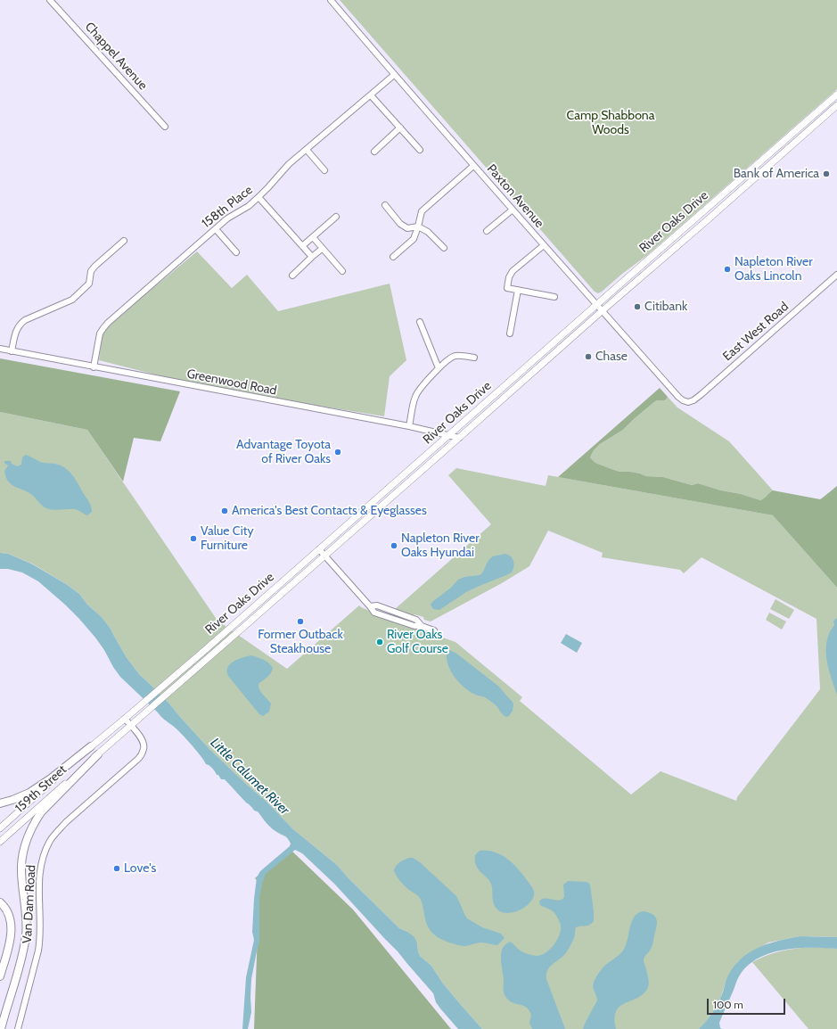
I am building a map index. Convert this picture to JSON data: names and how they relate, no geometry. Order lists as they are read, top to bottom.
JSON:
{
  "streets": {
    "main road": ["River Oaks Drive", "159th Street"],
    "street": [
      "Chappel Avenue",
      "Paxton Avenue",
      "158th Place",
      "East West Road",
      "Greenwood Road",
      "Van Dam Road"
    ]
  },
  "crossings": [
    ["Paxton Avenue", "158th Place"],
    ["Paxton Avenue", "River Oaks Drive"],
    ["Paxton Avenue", "East West Road"],
    ["158th Place", "Greenwood Road"],
    ["River Oaks Drive", "Greenwood Road"],
    ["River Oaks Drive", "159th Street"],
    ["River Oaks Drive", "Van Dam Road"]
  ],
  "water": ["Little Calumet River"],
  "parks": ["Camp Shabbona Woods"],
  "places": [
    "Bank of America",
    "Napleton River Oaks Lincoln",
    "Citibank",
    "Chase",
    "Advantage Toyota of River Oaks",
    "America's Best Contacts & Eyeglasses",
    "Value City Furniture",
    "Napleton River Oaks Hyundai",
    "Former Outback Steakhouse",
    "River Oaks Golf Course",
    "Love's"
  ],
  "scale_bar": "100 m"
}
